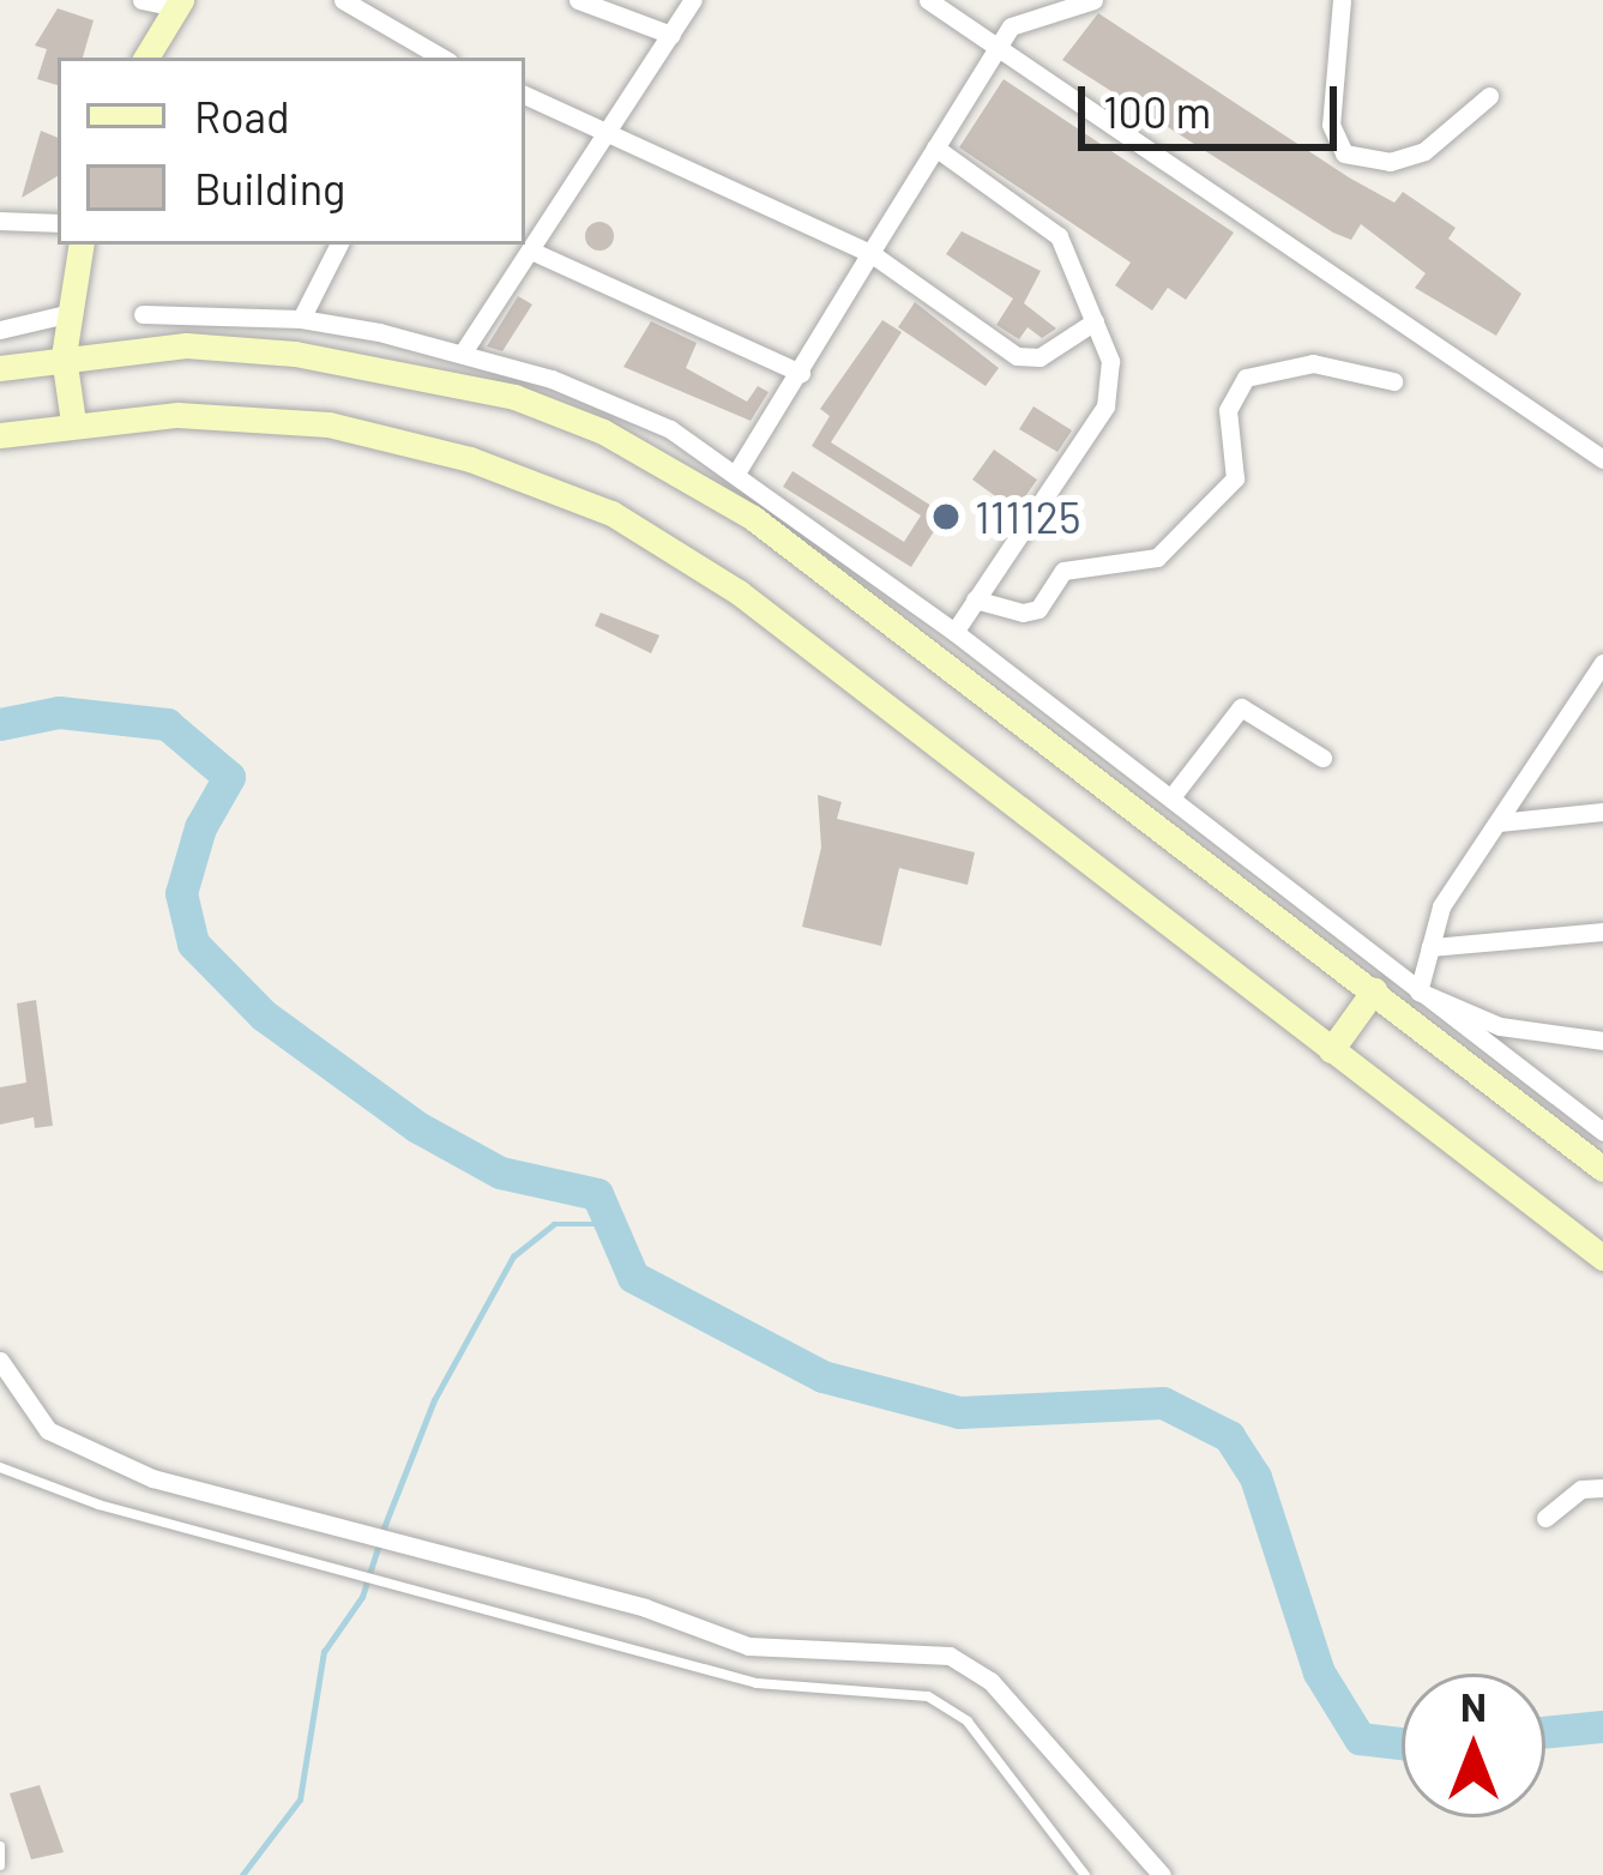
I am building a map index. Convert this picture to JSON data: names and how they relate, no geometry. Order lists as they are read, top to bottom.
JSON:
{
  "places": ["111125"],
  "legend": ["Road", "Building"],
  "scale_bar": "100 m",
  "north": "top"
}
